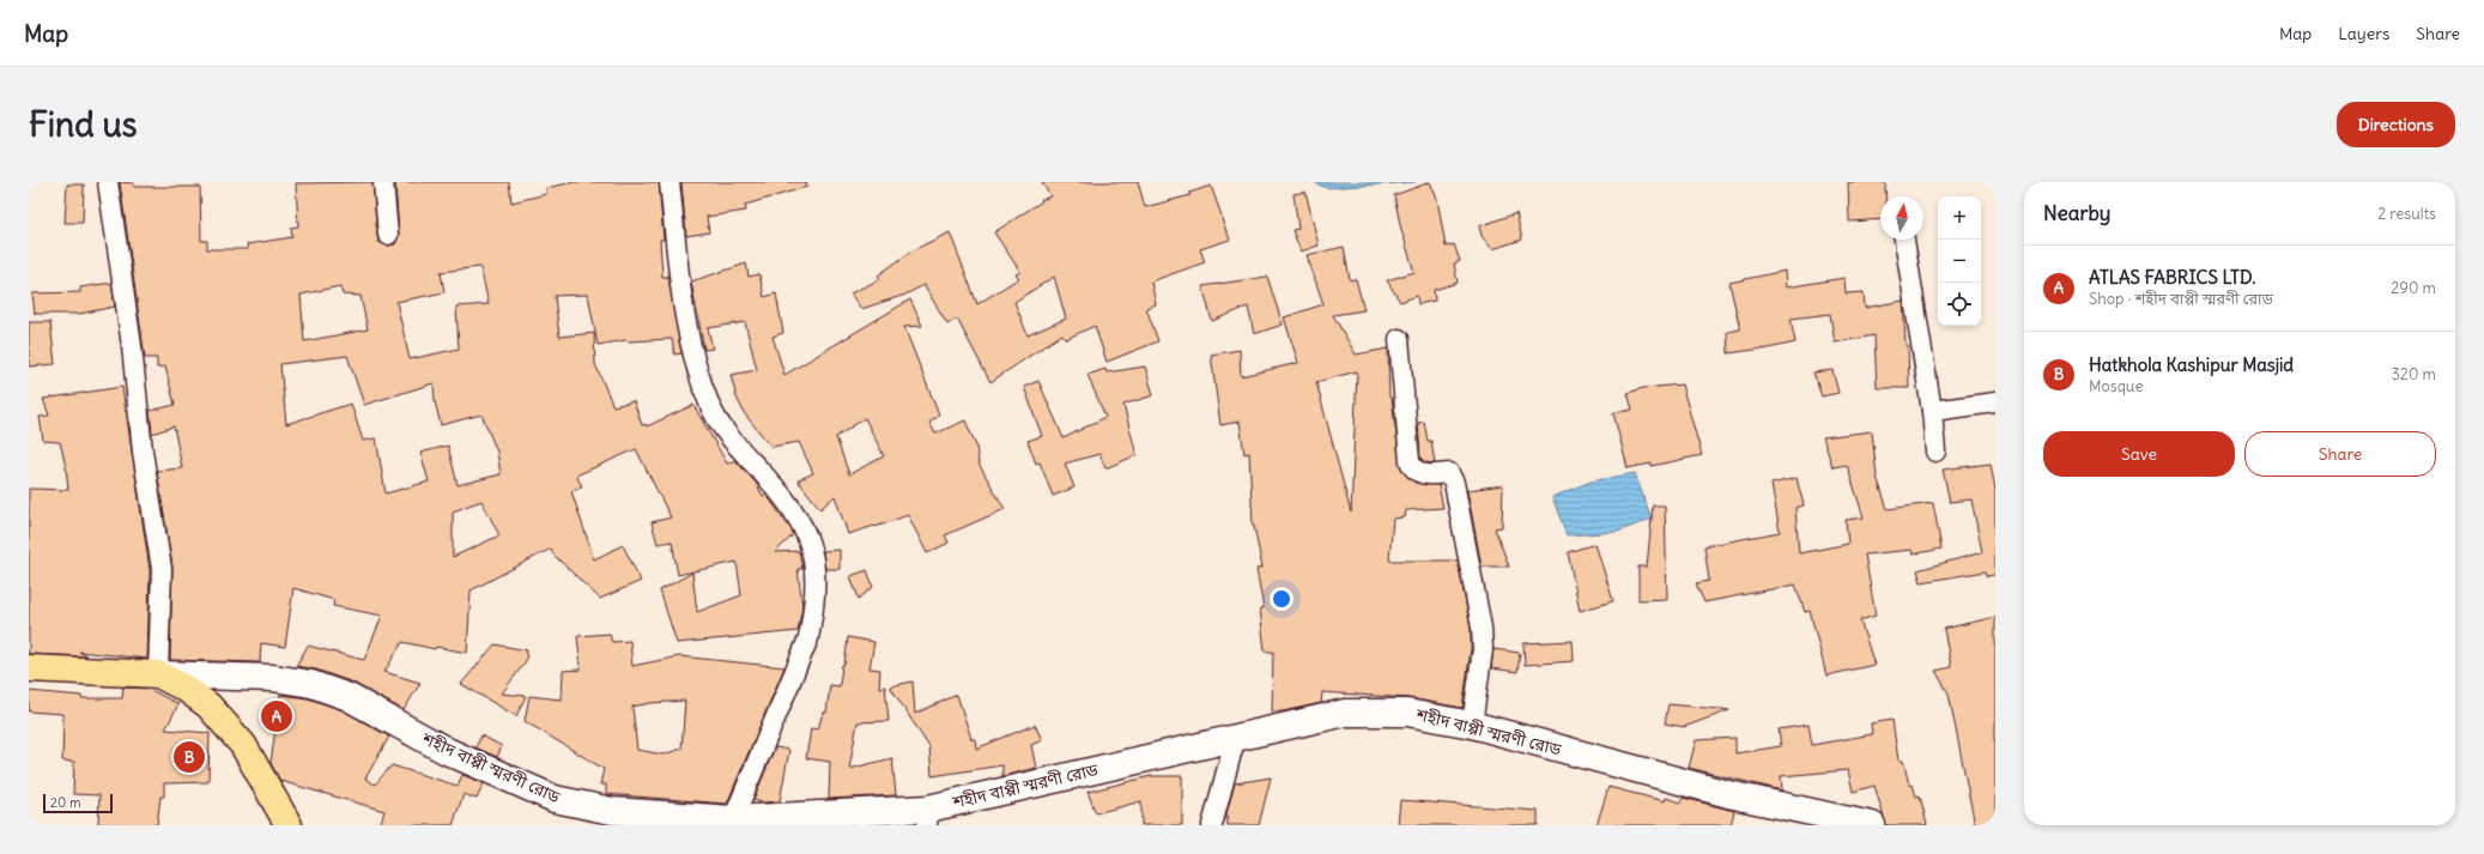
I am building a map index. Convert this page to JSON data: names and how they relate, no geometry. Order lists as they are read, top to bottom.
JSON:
{
  "streets": {
    "street": ["শহীদ বাপ্পী স্মরণী রোড"]
  },
  "scale_bar": "20 m",
  "north": "top",
  "page": {
    "header": "Map",
    "nav": ["Map", "Layers", "Share"],
    "buttons": [
      "Directions",
      ["Save", "Share"]
    ],
    "title": "Find us",
    "heading": ["Nearby", "2 results"],
    "map_buttons": ["+", "−"],
    "list": [
      {
        "mark": "A",
        "name": "ATLAS FABRICS LTD.",
        "note": "Shop · শহীদ বাপ্পী স্মরণী রোড",
        "value": "290 m"
      },
      {
        "mark": "B",
        "name": "Hatkhola Kashipur Masjid",
        "note": "Mosque",
        "value": "320 m"
      }
    ],
    "pins": ["A", "B"],
    "scale": "20 m"
  }
}
